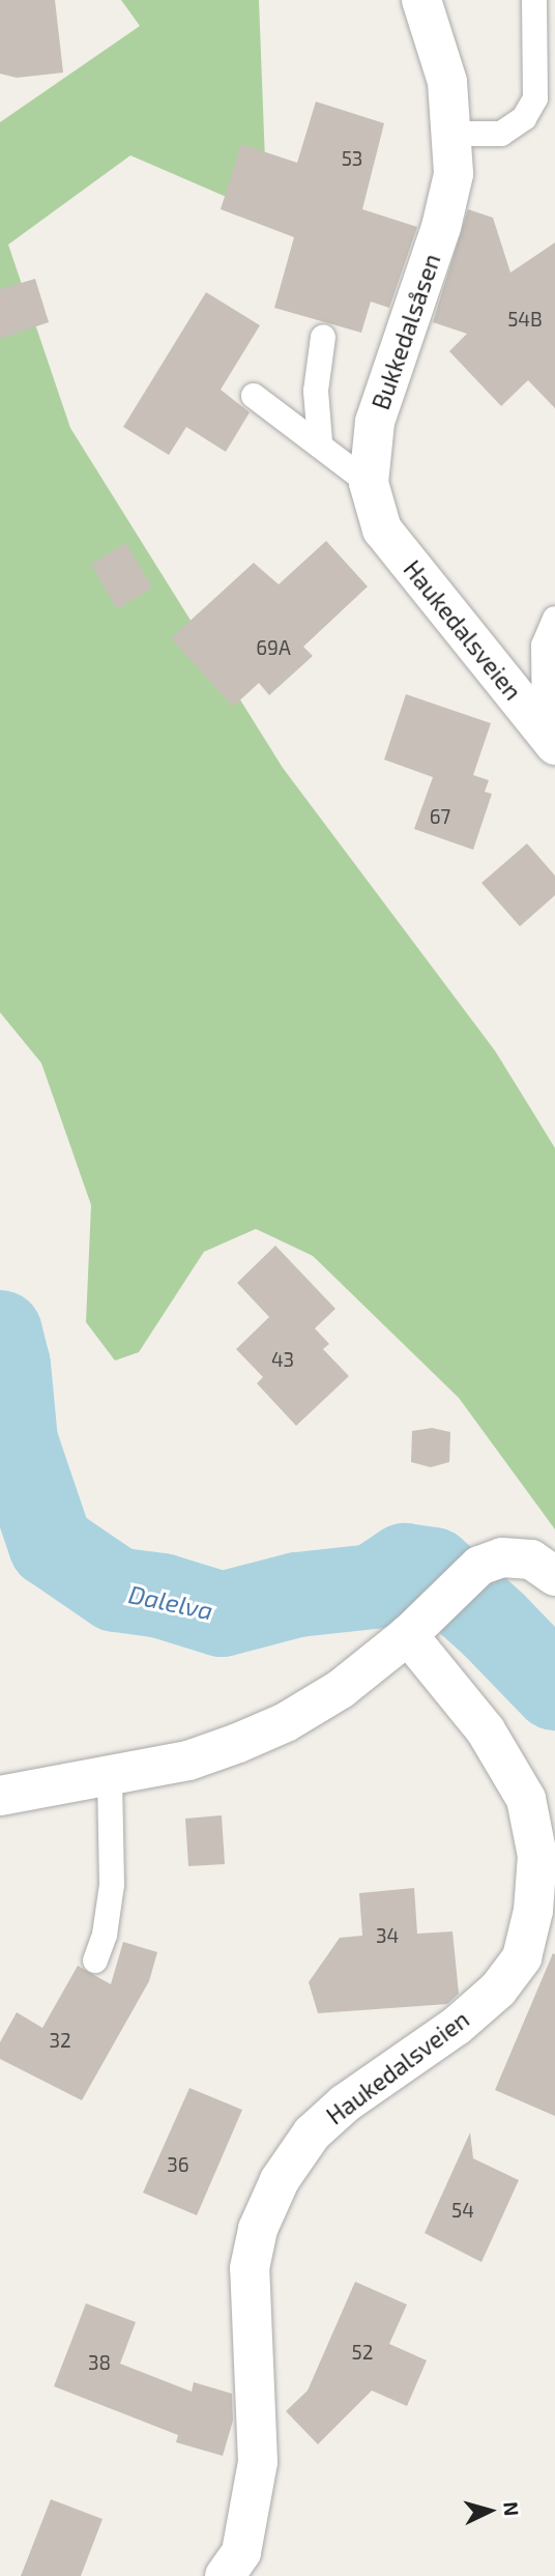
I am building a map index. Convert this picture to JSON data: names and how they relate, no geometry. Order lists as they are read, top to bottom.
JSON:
{
  "streets": {
    "street": ["Bukkedalsåsen", "Haukedalsveien"]
  },
  "crossings": [
    ["Bukkedalsåsen", "Haukedalsveien"]
  ],
  "water": ["Dalelva"],
  "house_numbers": [
    "53",
    "54B",
    "69A",
    "67",
    "43",
    "34",
    "32",
    "36",
    "54",
    "52",
    "38"
  ],
  "north": "right"
}
